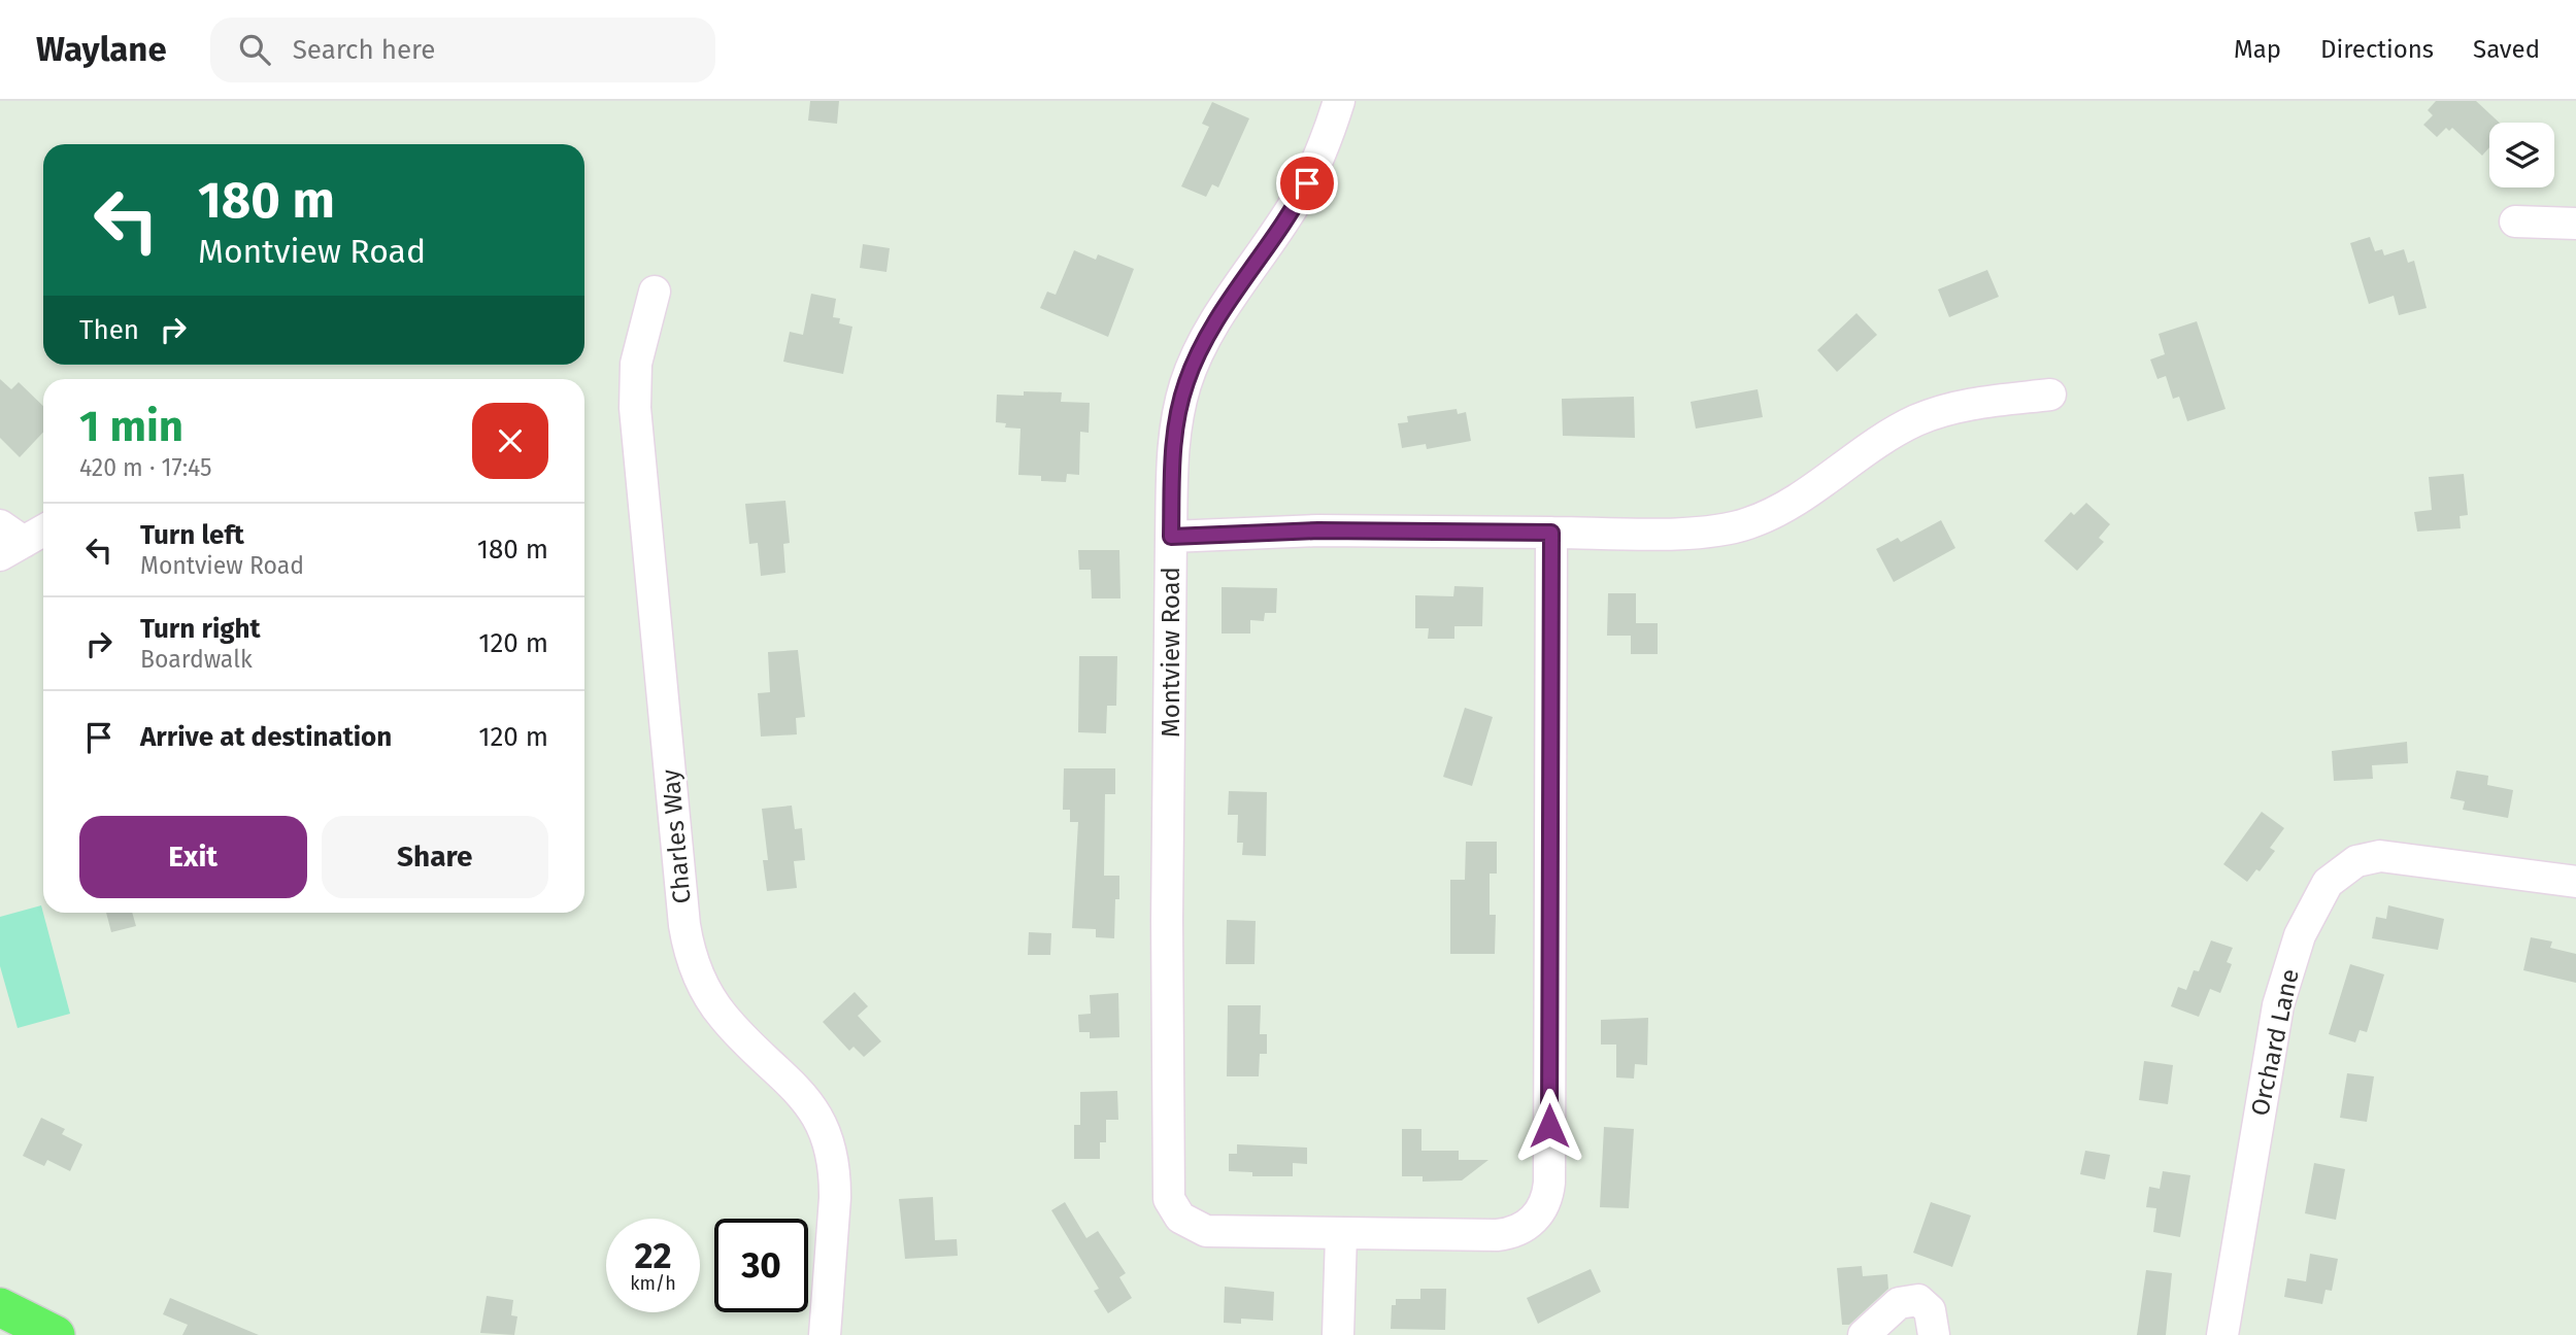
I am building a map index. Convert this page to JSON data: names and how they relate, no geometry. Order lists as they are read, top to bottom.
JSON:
{
  "streets": {
    "street": ["Montview Road", "Charles Way", "Orchard Lane"]
  },
  "page": {
    "header": "Waylane",
    "search": "Search here",
    "nav": ["Map", "Directions", "Saved"],
    "turn": ["180 m", "Montview Road"],
    "then": "Then",
    "heading": ["1 min", "420 m · 17:45"],
    "list": [
      {
        "name": "Turn left",
        "note": "Montview Road",
        "value": "180 m"
      },
      {
        "name": "Turn right",
        "note": "Boardwalk",
        "value": "120 m"
      },
      {
        "name": "Arrive at destination",
        "value": "120 m"
      }
    ],
    "buttons": ["Exit", "Share"],
    "speed": "22 km/h",
    "limit": "30"
  }
}
